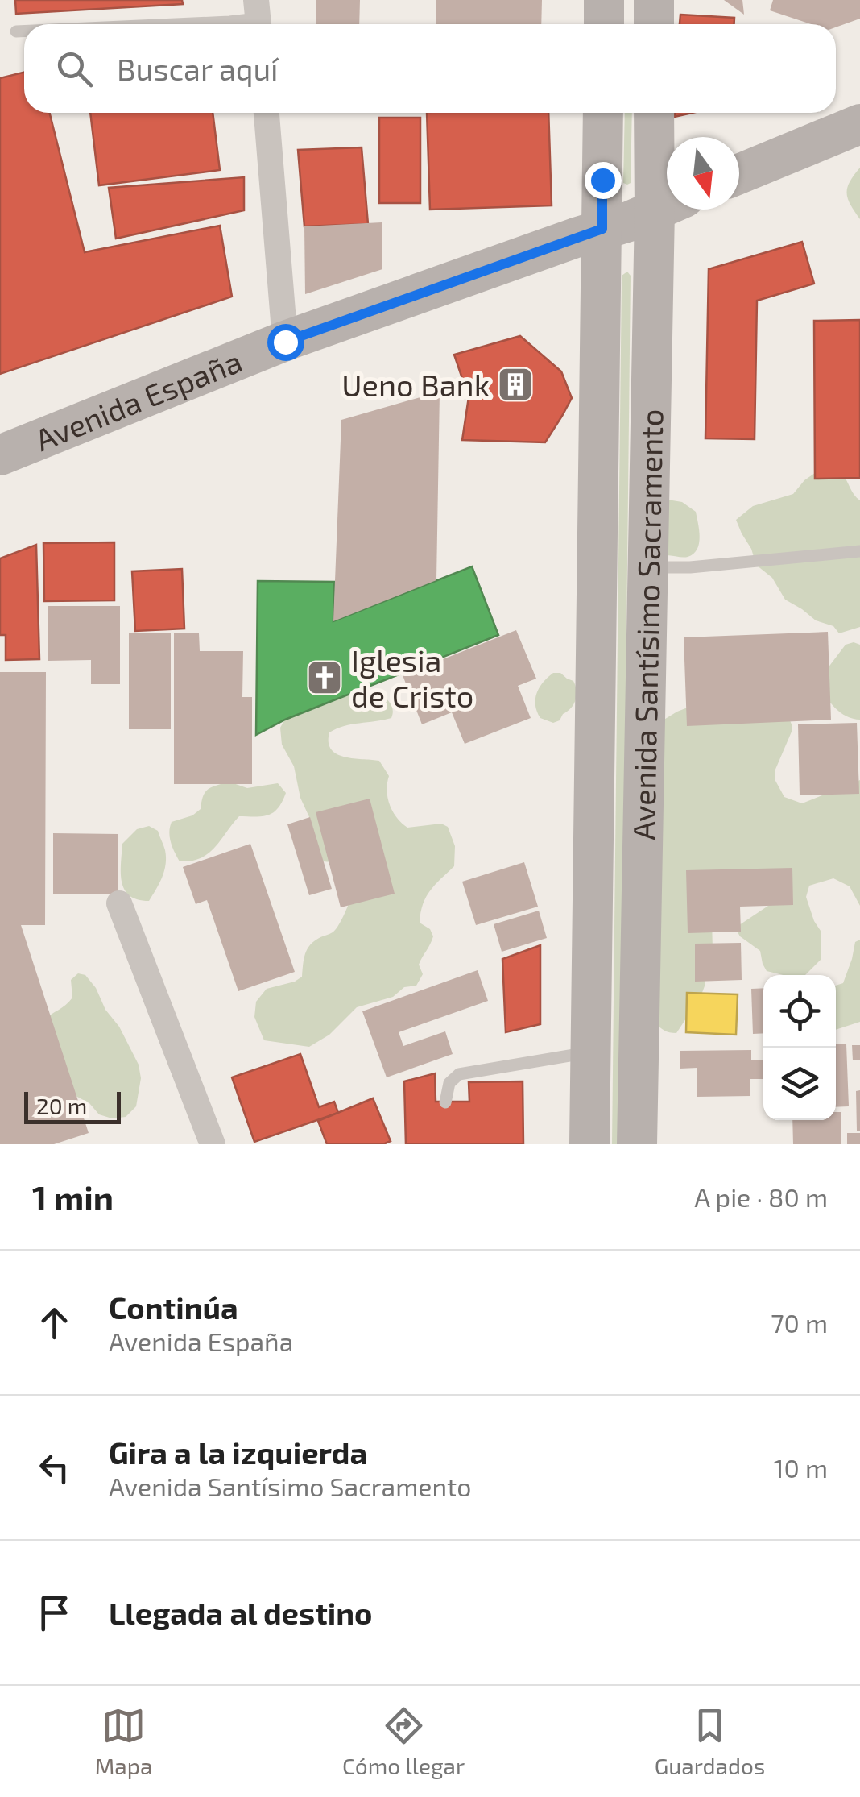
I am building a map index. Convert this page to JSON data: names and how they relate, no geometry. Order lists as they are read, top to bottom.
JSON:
{
  "streets": {
    "main road": ["Avenida España", "Avenida Santísimo Sacramento"]
  },
  "crossings": [
    ["Avenida España", "Avenida Santísimo Sacramento"]
  ],
  "places": {
    "building": ["Ueno Bank"],
    "church": ["Iglesia de Cristo"]
  },
  "scale_bar": "20 m",
  "north": "bottom",
  "page": {
    "search": "Buscar aquí",
    "scale": "20 m",
    "heading": ["1 min", "A pie · 80 m"],
    "list": [
      ["Continúa", "Avenida España", "70 m"],
      ["Gira a la izquierda", "Avenida Santísimo Sacramento", "10 m"],
      "Llegada al destino"
    ],
    "nav": ["Mapa", "Cómo llegar", "Guardados"]
  }
}
